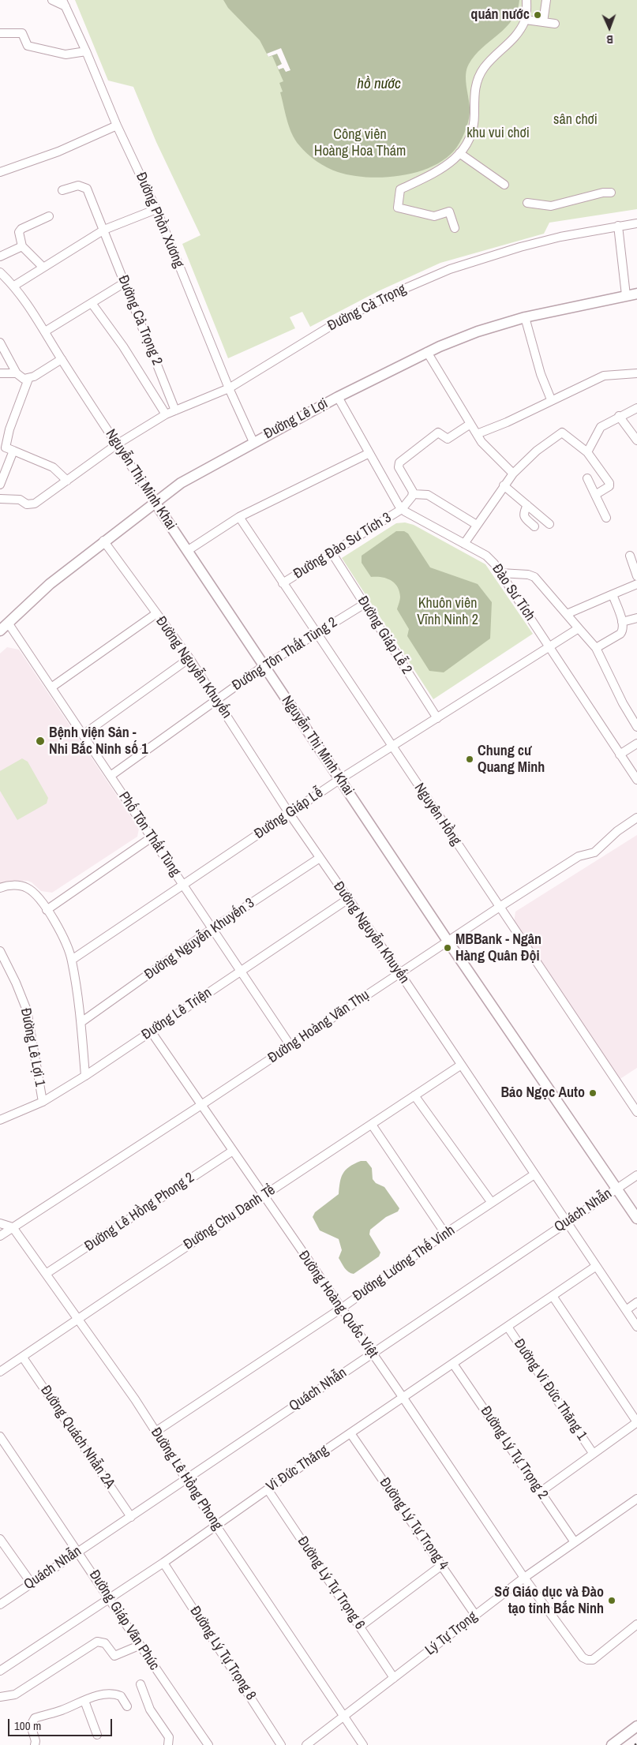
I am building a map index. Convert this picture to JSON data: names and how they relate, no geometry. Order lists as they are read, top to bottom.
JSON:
{
  "streets": {
    "main road": ["Đường Lê Lợi", "Nguyễn Thị Minh Khai"],
    "street": [
      "Đường Phồn Xương",
      "Đường Cả Trọng",
      "Đường Cả Trọng 2",
      "Đường Đào Sư Tích 3",
      "Đào Sư Tích",
      "Đường Giáp Lễ 2",
      "Đường Tôn Thất Tùng 2",
      "Đường Nguyễn Khuyến",
      "Đường Giáp Lễ",
      "Nguyên Hồng",
      "Phố Tôn Thất Tùng",
      "Đường Nguyễn Khuyến 3",
      "Đường Lê Triện",
      "Đường Hoàng Văn Thụ",
      "Đường Lê Lợi 1",
      "Quách Nhẫn",
      "Đường Lê Hồng Phong 2",
      "Đường Chu Danh Tể",
      "Đường Lương Thế Vinh",
      "Đường Hoàng Quốc Việt",
      "Đường Vi Đức Thăng 1",
      "Đường Quách Nhẫn 2A",
      "Đường Lý Tự Trọng 2",
      "Vi Đức Thăng",
      "Đường Lê Hồng Phong",
      "Đường Lý Tự Trọng 4",
      "Đường Lý Tự Trọng 6",
      "Đường Giáp Văn Phúc",
      "Lý Tự Trọng",
      "Đường Lý Tự Trọng 8"
    ]
  },
  "crossings": [
    ["Đường Phồn Xương", "Đường Cả Trọng"],
    ["Đường Phồn Xương", "Đường Lê Lợi"],
    ["Đường Cả Trọng", "Đường Cả Trọng 2"],
    ["Đường Cả Trọng", "Nguyễn Thị Minh Khai"],
    ["Đường Lê Lợi", "Nguyễn Thị Minh Khai"],
    ["Đường Lê Lợi", "Đào Sư Tích"],
    ["Đường Lê Lợi", "Đường Nguyễn Khuyến"],
    ["Đường Lê Lợi", "Phố Tôn Thất Tùng"],
    ["Nguyễn Thị Minh Khai", "Đường Tôn Thất Tùng 2"],
    ["Nguyễn Thị Minh Khai", "Đường Giáp Lễ"],
    ["Nguyễn Thị Minh Khai", "Đường Hoàng Văn Thụ"],
    ["Nguyễn Thị Minh Khai", "Quách Nhẫn"],
    ["Đường Đào Sư Tích 3", "Đào Sư Tích"],
    ["Đường Đào Sư Tích 3", "Đường Giáp Lễ 2"],
    ["Đường Đào Sư Tích 3", "Nguyên Hồng"],
    ["Đào Sư Tích", "Đường Giáp Lễ"],
    ["Đường Giáp Lễ 2", "Đường Tôn Thất Tùng 2"],
    ["Đường Giáp Lễ 2", "Đường Giáp Lễ"],
    ["Đường Tôn Thất Tùng 2", "Đường Nguyễn Khuyến"],
    ["Đường Tôn Thất Tùng 2", "Nguyên Hồng"],
    ["Đường Tôn Thất Tùng 2", "Phố Tôn Thất Tùng"],
    ["Đường Nguyễn Khuyến", "Đường Giáp Lễ"],
    ["Đường Nguyễn Khuyến", "Đường Nguyễn Khuyến 3"],
    ["Đường Nguyễn Khuyến", "Đường Lê Triện"],
    ["Đường Nguyễn Khuyến", "Đường Hoàng Văn Thụ"],
    ["Đường Nguyễn Khuyến", "Quách Nhẫn"],
    ["Đường Nguyễn Khuyến", "Đường Chu Danh Tể"],
    ["Đường Nguyễn Khuyến", "Đường Lương Thế Vinh"],
    ["Đường Nguyễn Khuyến", "Vi Đức Thăng"],
    ["Đường Giáp Lễ", "Nguyên Hồng"],
    ["Đường Giáp Lễ", "Phố Tôn Thất Tùng"],
    ["Nguyên Hồng", "Đường Hoàng Văn Thụ"],
    ["Phố Tôn Thất Tùng", "Đường Nguyễn Khuyến 3"],
    ["Phố Tôn Thất Tùng", "Đường Lê Triện"],
    ["Phố Tôn Thất Tùng", "Đường Hoàng Văn Thụ"],
    ["Đường Lê Triện", "Đường Lê Lợi 1"],
    ["Đường Lê Triện", "Đường Hoàng Quốc Việt"],
    ["Đường Hoàng Văn Thụ", "Đường Hoàng Quốc Việt"],
    ["Đường Hoàng Văn Thụ", "Đường Lê Hồng Phong"],
    ["Quách Nhẫn", "Đường Hoàng Quốc Việt"],
    ["Quách Nhẫn", "Đường Quách Nhẫn 2A"],
    ["Quách Nhẫn", "Đường Lê Hồng Phong"],
    ["Quách Nhẫn", "Đường Giáp Văn Phúc"],
    ["Đường Lê Hồng Phong 2", "Đường Hoàng Quốc Việt"],
    ["Đường Lê Hồng Phong 2", "Đường Lê Hồng Phong"],
    ["Đường Chu Danh Tể", "Đường Hoàng Quốc Việt"],
    ["Đường Chu Danh Tể", "Đường Quách Nhẫn 2A"],
    ["Đường Chu Danh Tể", "Đường Lê Hồng Phong"],
    ["Đường Lương Thế Vinh", "Đường Hoàng Quốc Việt"],
    ["Đường Lương Thế Vinh", "Đường Lê Hồng Phong"],
    ["Đường Hoàng Quốc Việt", "Vi Đức Thăng"],
    ["Đường Hoàng Quốc Việt", "Lý Tự Trọng"],
    ["Đường Vi Đức Thăng 1", "Vi Đức Thăng"],
    ["Đường Lý Tự Trọng 2", "Vi Đức Thăng"],
    ["Đường Lý Tự Trọng 2", "Lý Tự Trọng"],
    ["Vi Đức Thăng", "Đường Lê Hồng Phong"],
    ["Vi Đức Thăng", "Đường Lý Tự Trọng 4"],
    ["Vi Đức Thăng", "Đường Lý Tự Trọng 6"],
    ["Vi Đức Thăng", "Đường Giáp Văn Phúc"],
    ["Vi Đức Thăng", "Đường Lý Tự Trọng 8"],
    ["Đường Lê Hồng Phong", "Lý Tự Trọng"],
    ["Đường Lý Tự Trọng 4", "Lý Tự Trọng"],
    ["Đường Lý Tự Trọng 6", "Lý Tự Trọng"]
  ],
  "water": ["hồ nước"],
  "parks": [
    "sân chơi",
    "khu vui chơi",
    "Công viên Hoàng Hoa Thám",
    "Khuôn viên Vĩnh Ninh 2"
  ],
  "places": [
    "quán nước",
    "Bệnh viện Sản - Nhi Bắc Ninh số 1",
    "Chung cư Quang Minh",
    "MBBank - Ngân Hàng Quân Đội",
    "Bảo Ngọc Auto",
    "Sở Giáo dục và Đào tạo tỉnh Bắc Ninh"
  ],
  "scale_bar": "100 m",
  "north": "bottom"
}
